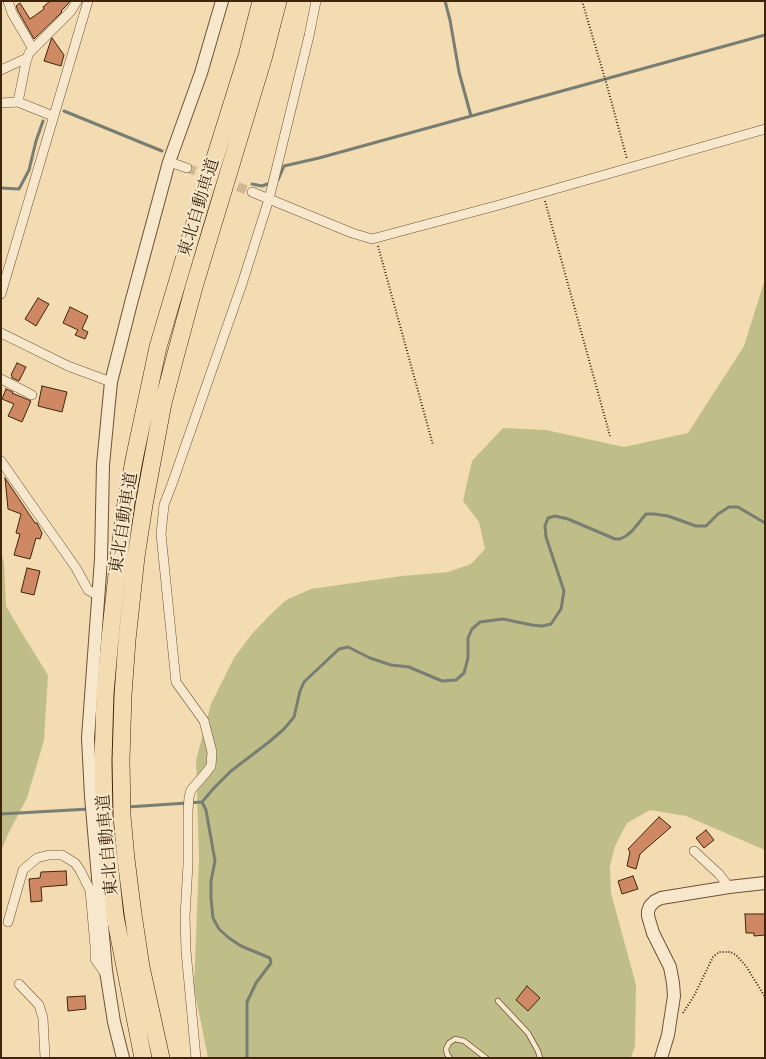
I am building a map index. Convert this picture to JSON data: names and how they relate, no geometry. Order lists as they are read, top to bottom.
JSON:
{
  "streets": {
    "highway": ["東北自動車道"]
  }
}
